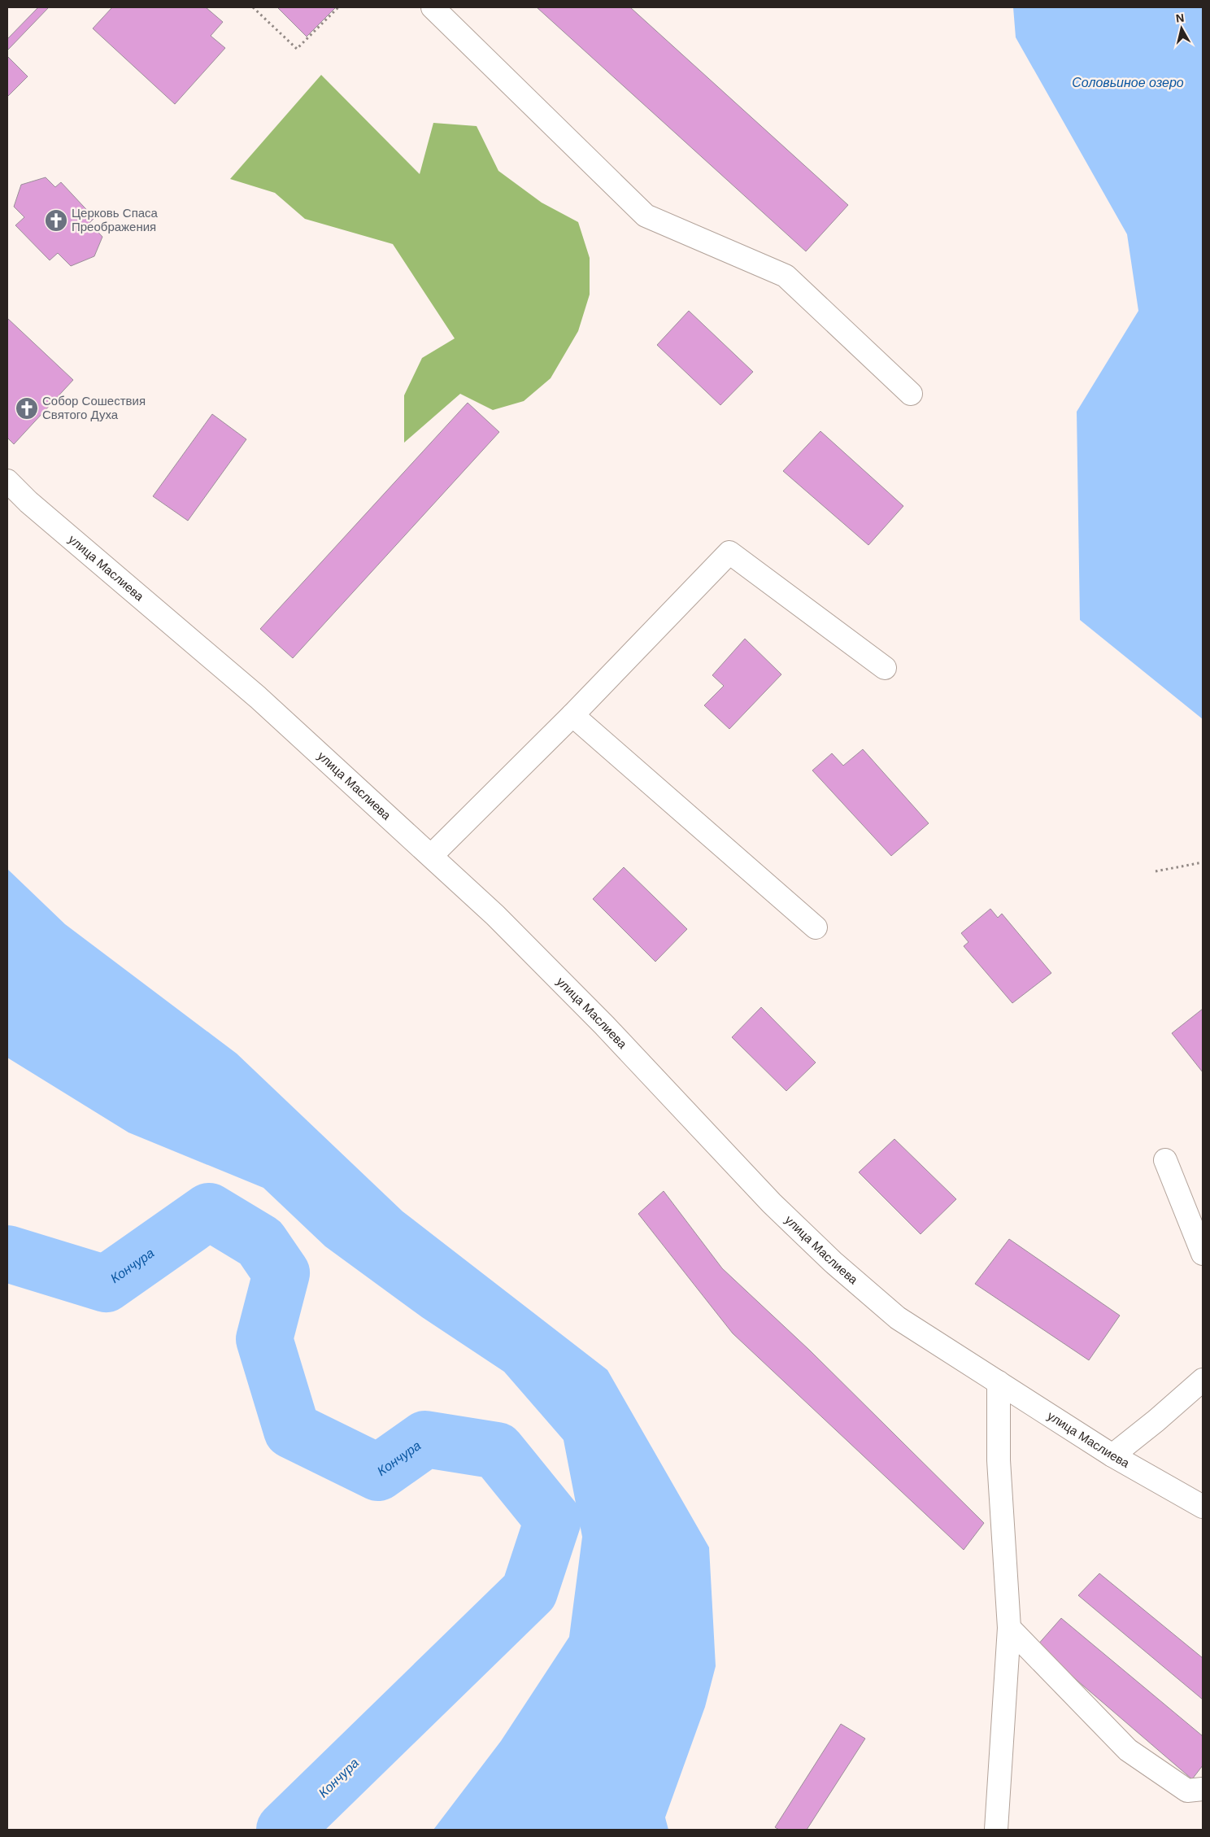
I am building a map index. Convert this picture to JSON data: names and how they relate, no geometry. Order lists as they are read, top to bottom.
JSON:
{
  "streets": {
    "street": ["улица Маслиева"]
  },
  "water": ["Соловьиное озеро", "Кончура"],
  "places": {
    "church": ["Церковь Спаса Преображения", "Собор Сошествия Святого Духа"]
  },
  "north": "top"
}
